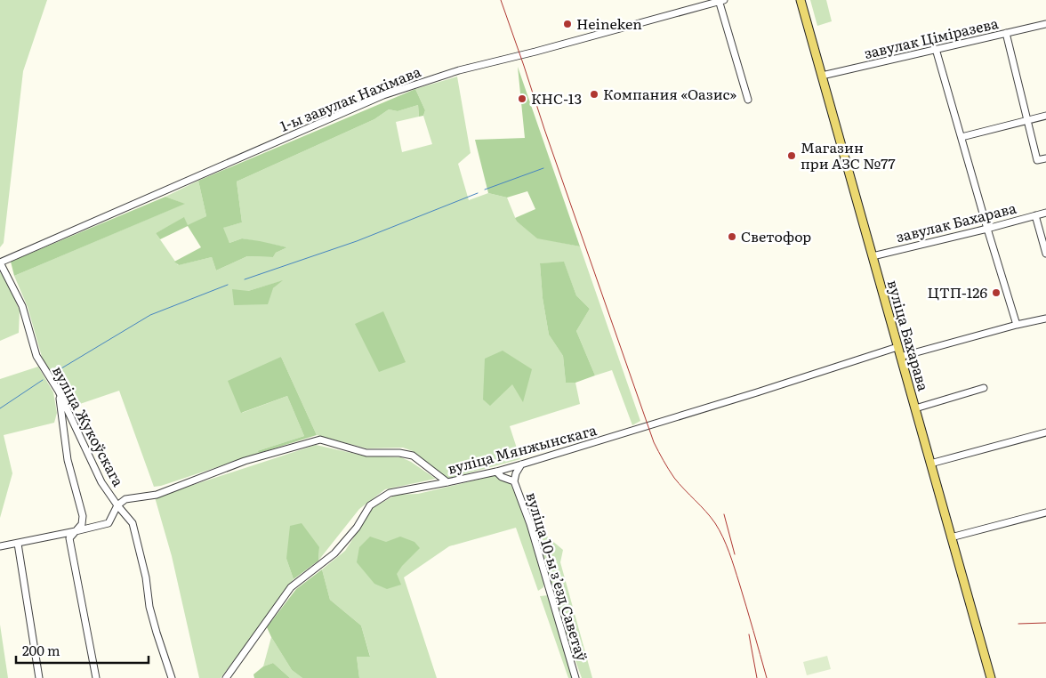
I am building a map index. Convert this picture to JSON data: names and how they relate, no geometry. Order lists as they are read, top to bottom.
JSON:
{
  "streets": {
    "main road": ["вуліца Бахарава"],
    "street": [
      "завулак Ціміразева",
      "1-ы завулак Нахімава",
      "завулак Бахарава",
      "вуліца Жукоўскага",
      "вуліца Мянжынскага",
      "вуліца 10-ы зʼезд Саветаў"
    ]
  },
  "crossings": [
    ["завулак Ціміразева", "вуліца Бахарава"],
    ["1-ы завулак Нахімава", "вуліца Жукоўскага"],
    ["завулак Бахарава", "вуліца Бахарава"],
    ["вуліца Бахарава", "вуліца Мянжынскага"],
    ["вуліца Мянжынскага", "вуліца 10-ы зʼезд Саветаў"]
  ],
  "places": [
    "Heineken",
    "Компания «Оазис»",
    "КНС-13",
    "Магазин при АЗС №77",
    "Светофор",
    "ЦТП-126"
  ],
  "scale_bar": "200 m"
}
